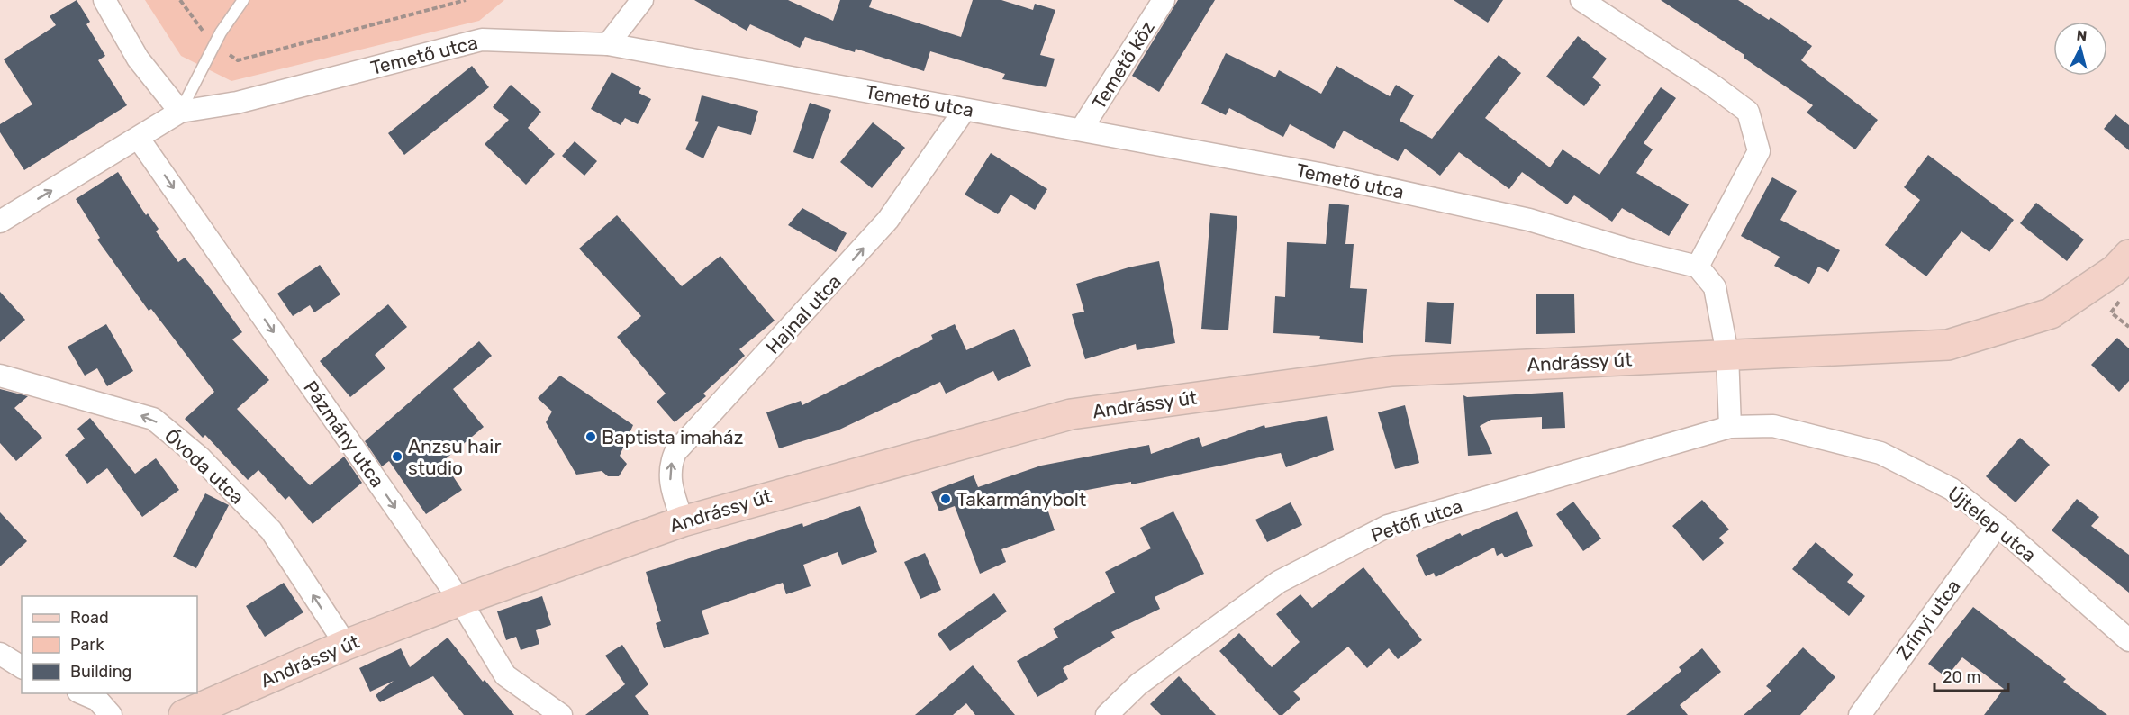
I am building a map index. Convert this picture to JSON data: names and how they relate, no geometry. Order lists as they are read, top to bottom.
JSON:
{
  "streets": {
    "main road": ["Andrássy út"],
    "street": [
      "Temető utca",
      "Temető köz",
      "Hajnal utca",
      "Pázmány utca",
      "Óvoda utca",
      "Petőfi utca",
      "Újtelep utca",
      "Zrínyi utca"
    ]
  },
  "crossings": [
    ["Temető utca", "Temető köz"],
    ["Temető utca", "Hajnal utca"],
    ["Temető utca", "Pázmány utca"],
    ["Hajnal utca", "Andrássy út"],
    ["Andrássy út", "Pázmány utca"],
    ["Andrássy út", "Óvoda utca"],
    ["Petőfi utca", "Újtelep utca"],
    ["Újtelep utca", "Zrínyi utca"]
  ],
  "one_way": ["Hajnal utca", "Pázmány utca", "Óvoda utca"],
  "places": ["Baptista imaház", "Anzsu hair studio", "Takarmánybolt"],
  "legend": ["Road", "Park", "Building"],
  "scale_bar": "20 m",
  "north": "top"
}
